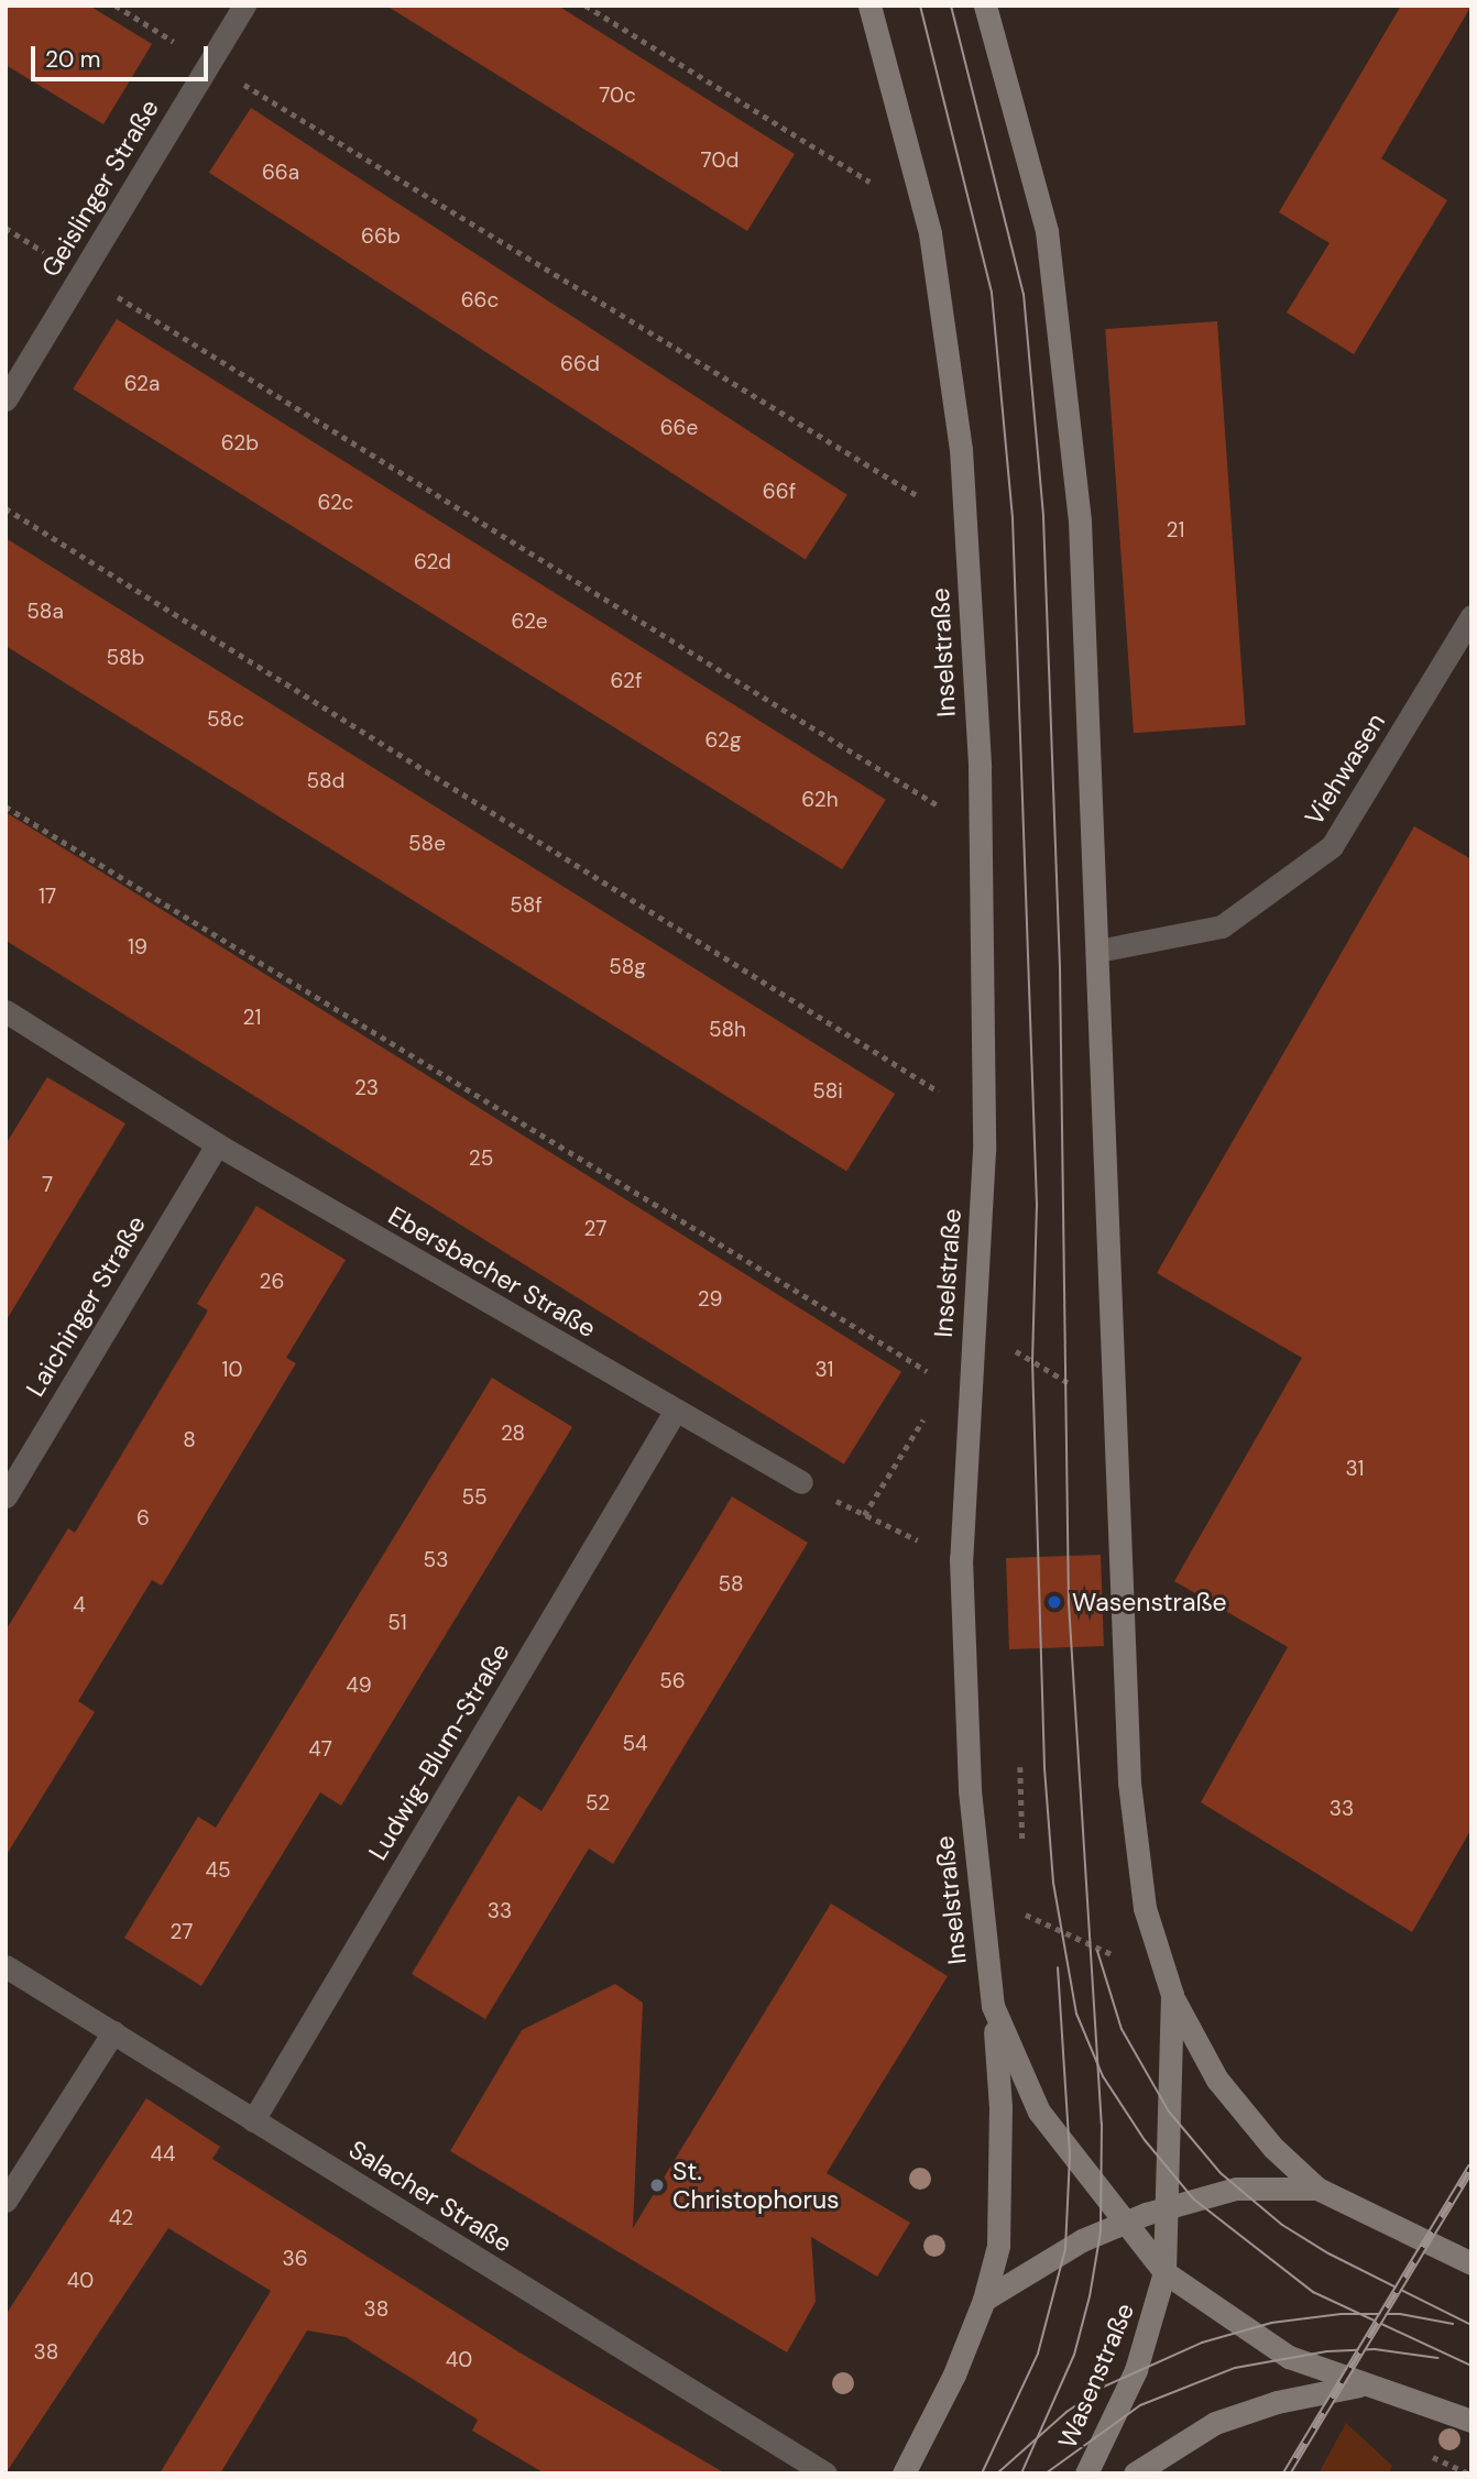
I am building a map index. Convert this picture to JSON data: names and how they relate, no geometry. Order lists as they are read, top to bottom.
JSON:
{
  "streets": {
    "street": [
      "Geislinger Straße",
      "Inselstraße",
      "Viehwasen",
      "Ebersbacher Straße",
      "Laichinger Straße",
      "Ludwig-Blum-Straße",
      "Salacher Straße",
      "Wasenstraße"
    ]
  },
  "crossings": [
    ["Inselstraße", "Wasenstraße"],
    ["Viehwasen", "Wasenstraße"],
    ["Ebersbacher Straße", "Laichinger Straße"],
    ["Ebersbacher Straße", "Ludwig-Blum-Straße"],
    ["Ludwig-Blum-Straße", "Salacher Straße"]
  ],
  "places": ["Wasenstraße", "St. Christophorus"],
  "house_numbers": [
    "70c",
    "70d",
    "66a",
    "66b",
    "66c",
    "66d",
    "62a",
    "66e",
    "62b",
    "66f",
    "62c",
    "21",
    "62d",
    "58a",
    "62e",
    "58b",
    "62f",
    "58c",
    "62g",
    "58d",
    "62h",
    "58e",
    "17",
    "58f",
    "19",
    "58g",
    "21",
    "58h",
    "23",
    "58i",
    "25",
    "7",
    "27",
    "26",
    "29",
    "10",
    "31",
    "28",
    "8",
    "31",
    "55",
    "6",
    "53",
    "58",
    "4",
    "51",
    "56",
    "49",
    "54",
    "47",
    "52",
    "33",
    "45",
    "33",
    "27",
    "44",
    "42",
    "36",
    "40",
    "38",
    "38",
    "40"
  ],
  "scale_bar": "20 m"
}
